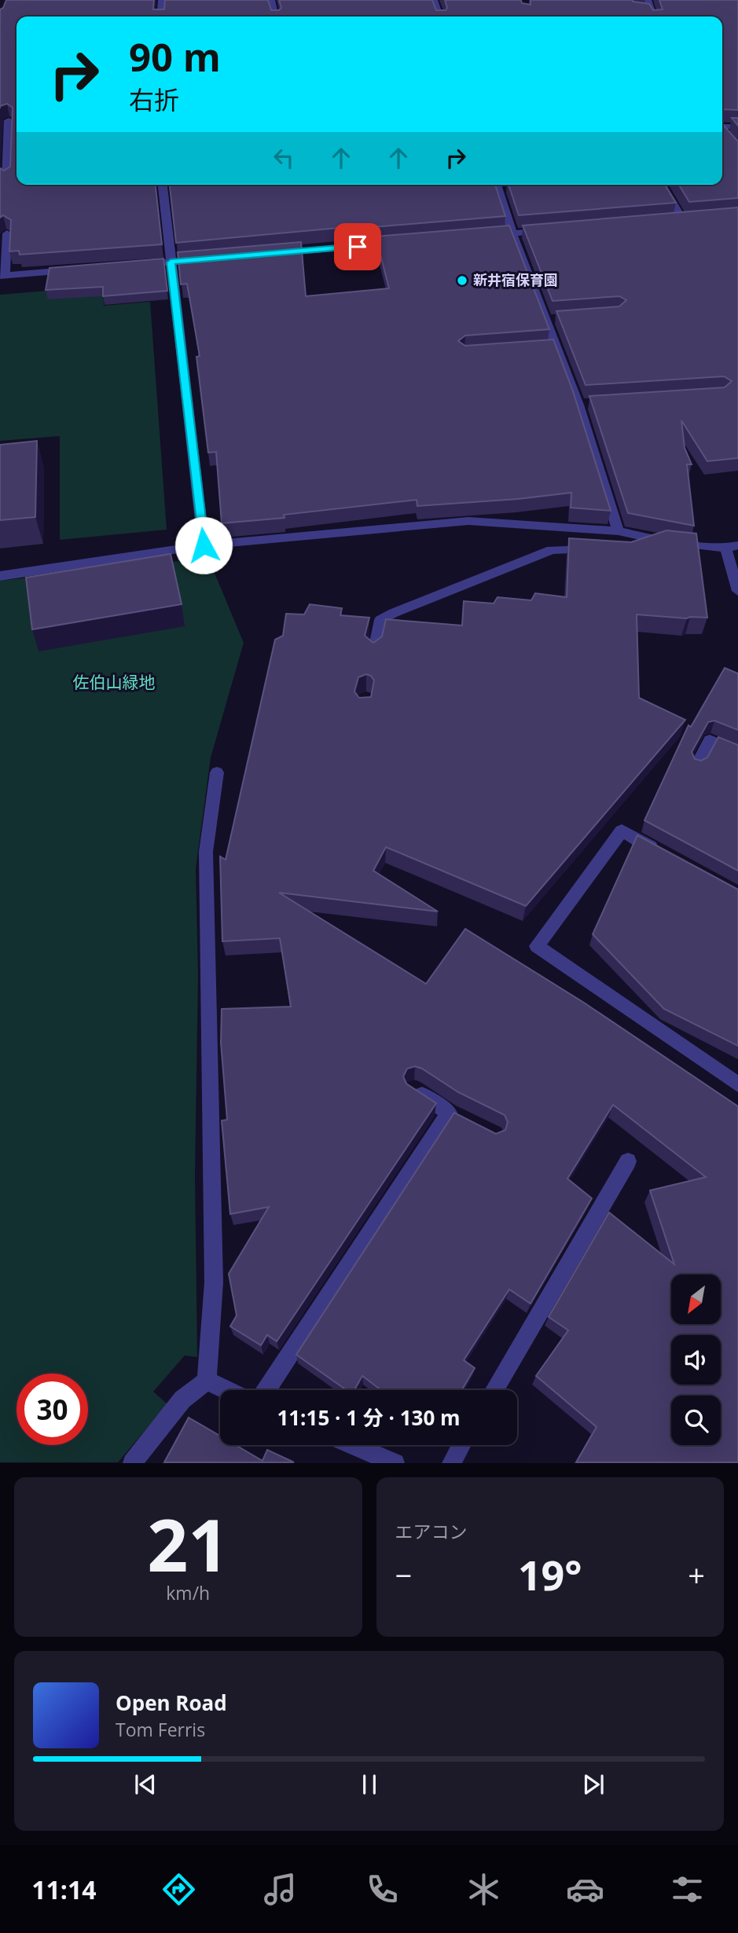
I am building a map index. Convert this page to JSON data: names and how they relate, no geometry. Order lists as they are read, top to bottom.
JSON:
{
  "parks": ["佐伯山緑地"],
  "places": ["新井宿保育園"],
  "north": "bottom left",
  "page": {
    "turn": ["90 m", "右折"],
    "limit": "30",
    "trip": "11:15 · 1 分 · 130 m",
    "tile": [
      ["21", "km/h"],
      "エアコン"
    ],
    "heat": ["−", "19°", "+"],
    "song": ["Open Road", "Tom Ferris"],
    "tabs": "11:14"
  }
}
